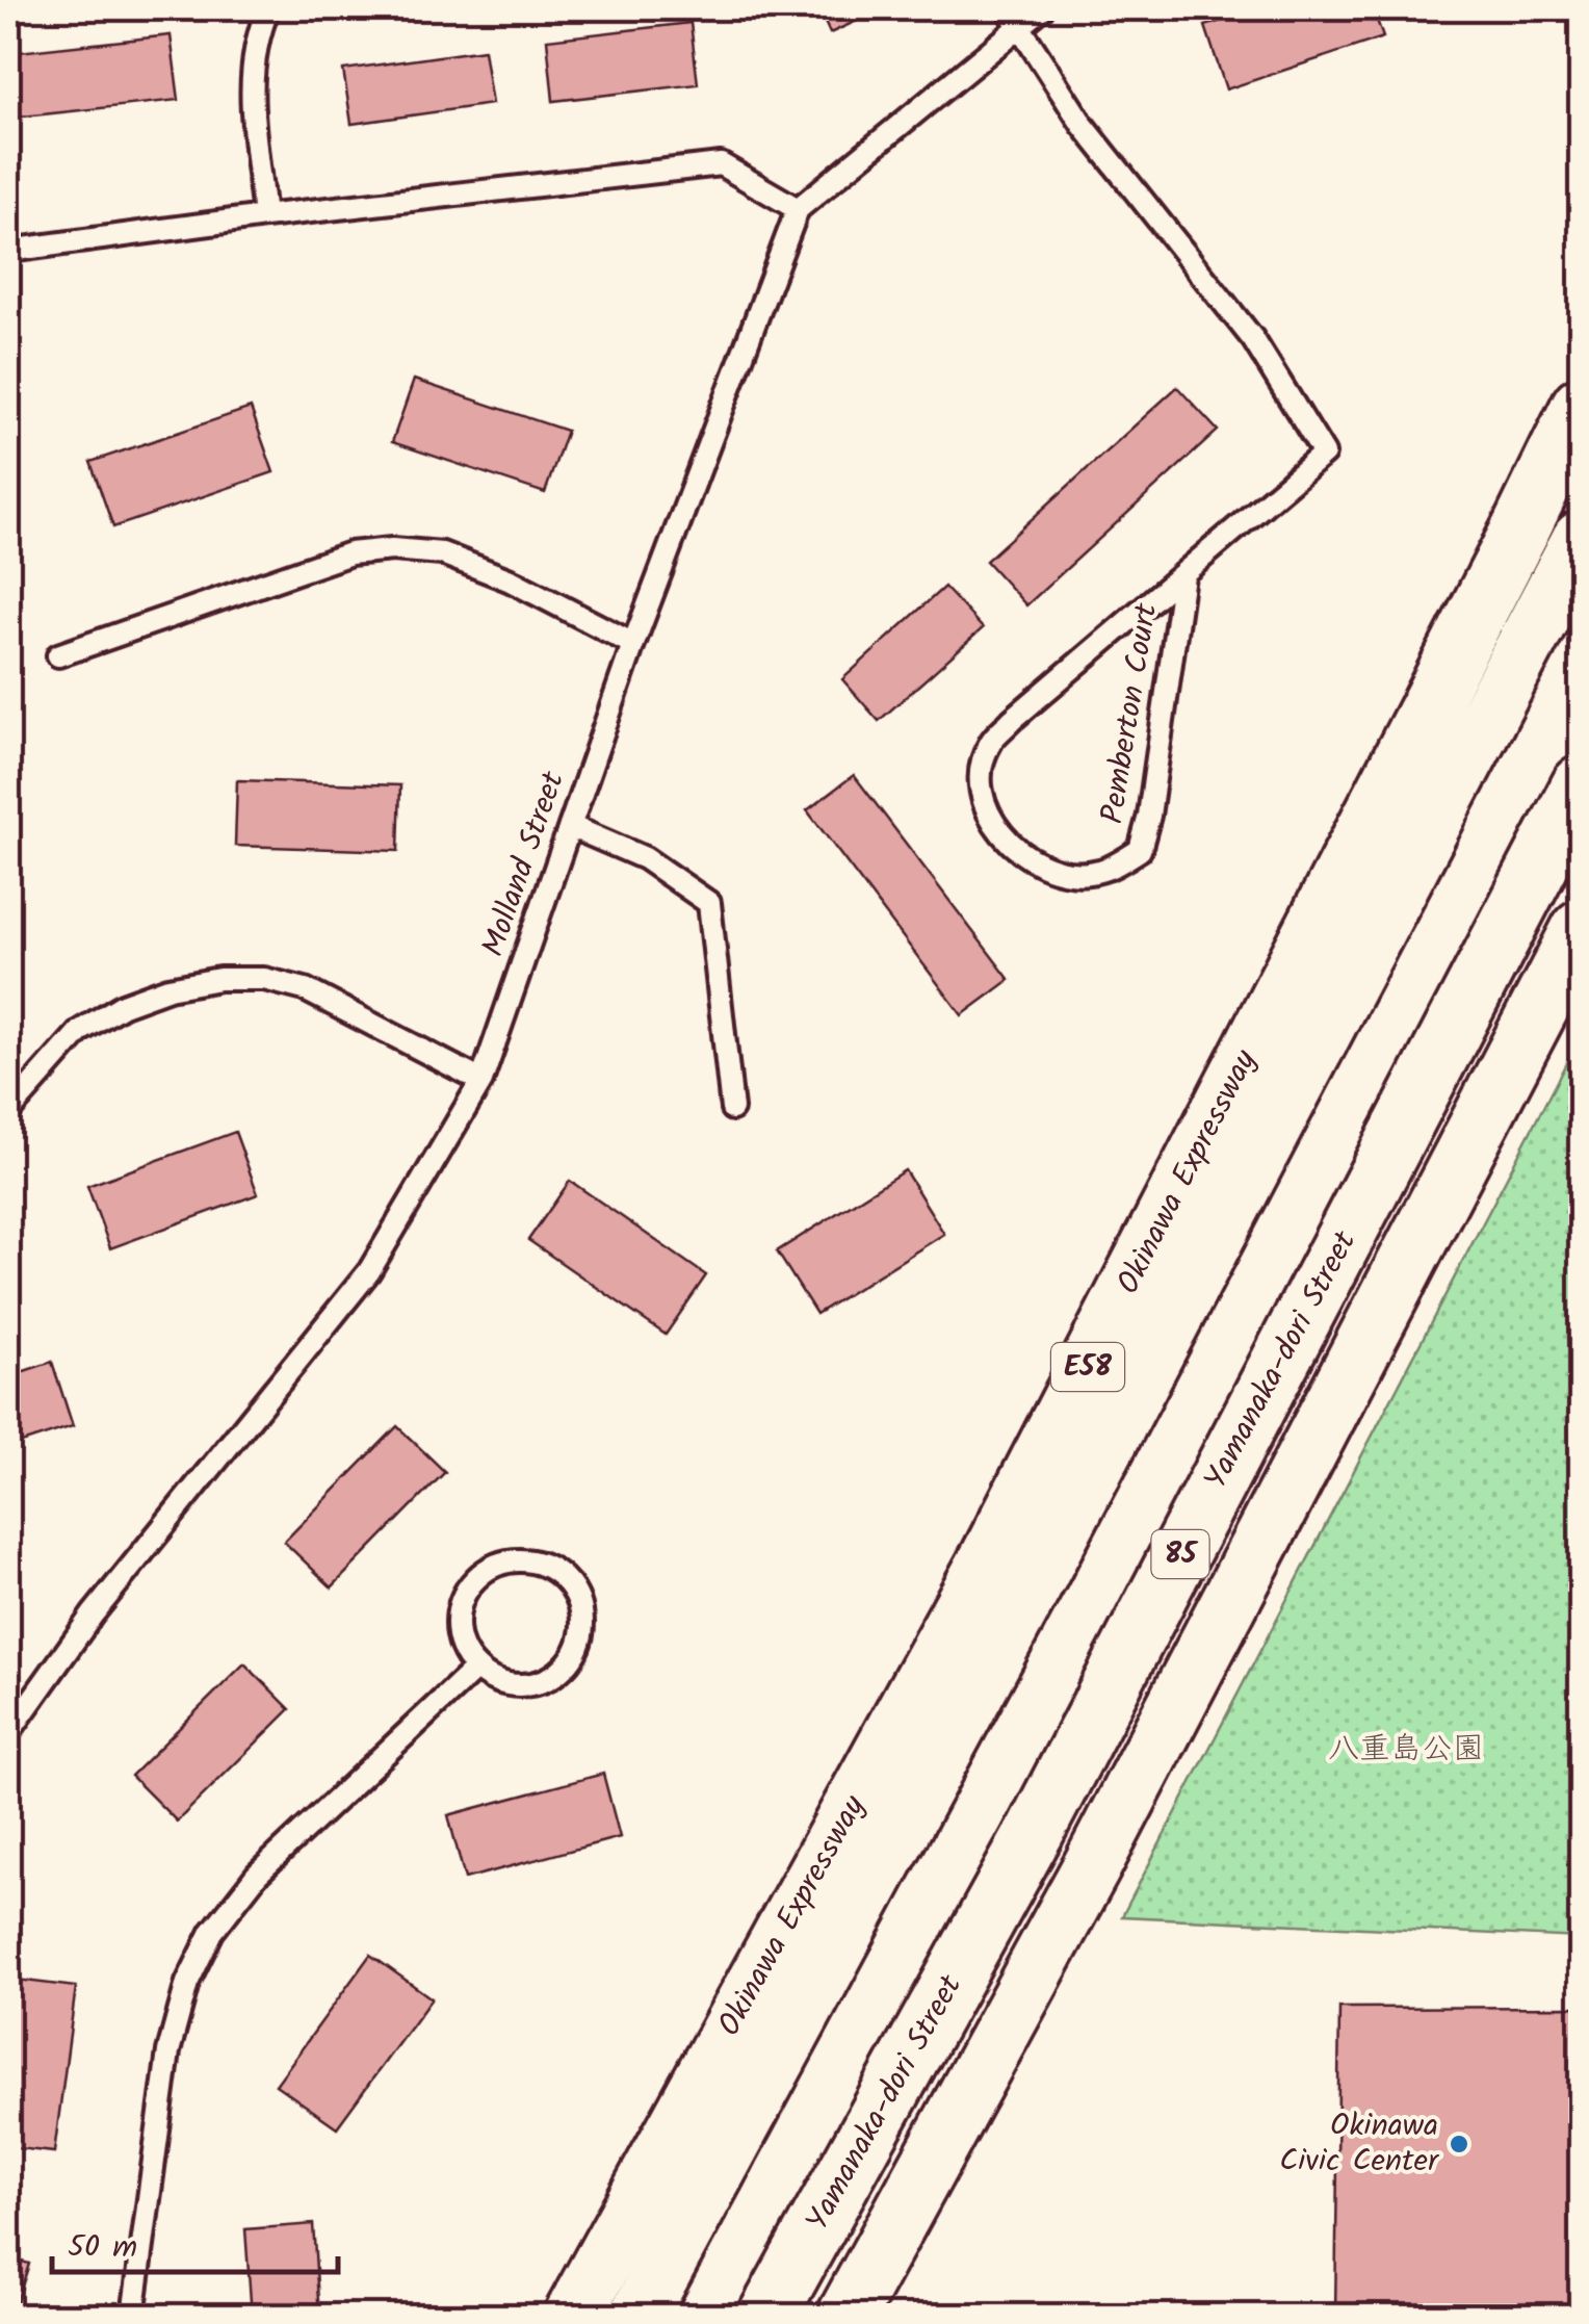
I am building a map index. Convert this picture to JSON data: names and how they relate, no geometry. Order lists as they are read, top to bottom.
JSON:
{
  "streets": {
    "main road": [
      "Okinawa Expressway",
      "Yamanaka-dori Street",
      "E58",
      "85"
    ],
    "lane": ["Pemberton Court", "Molland Street"]
  },
  "crossings": [
    ["Pemberton Court", "Molland Street"]
  ],
  "parks": ["八重島公園"],
  "places": ["Okinawa Civic Center"],
  "scale_bar": "50 m"
}
